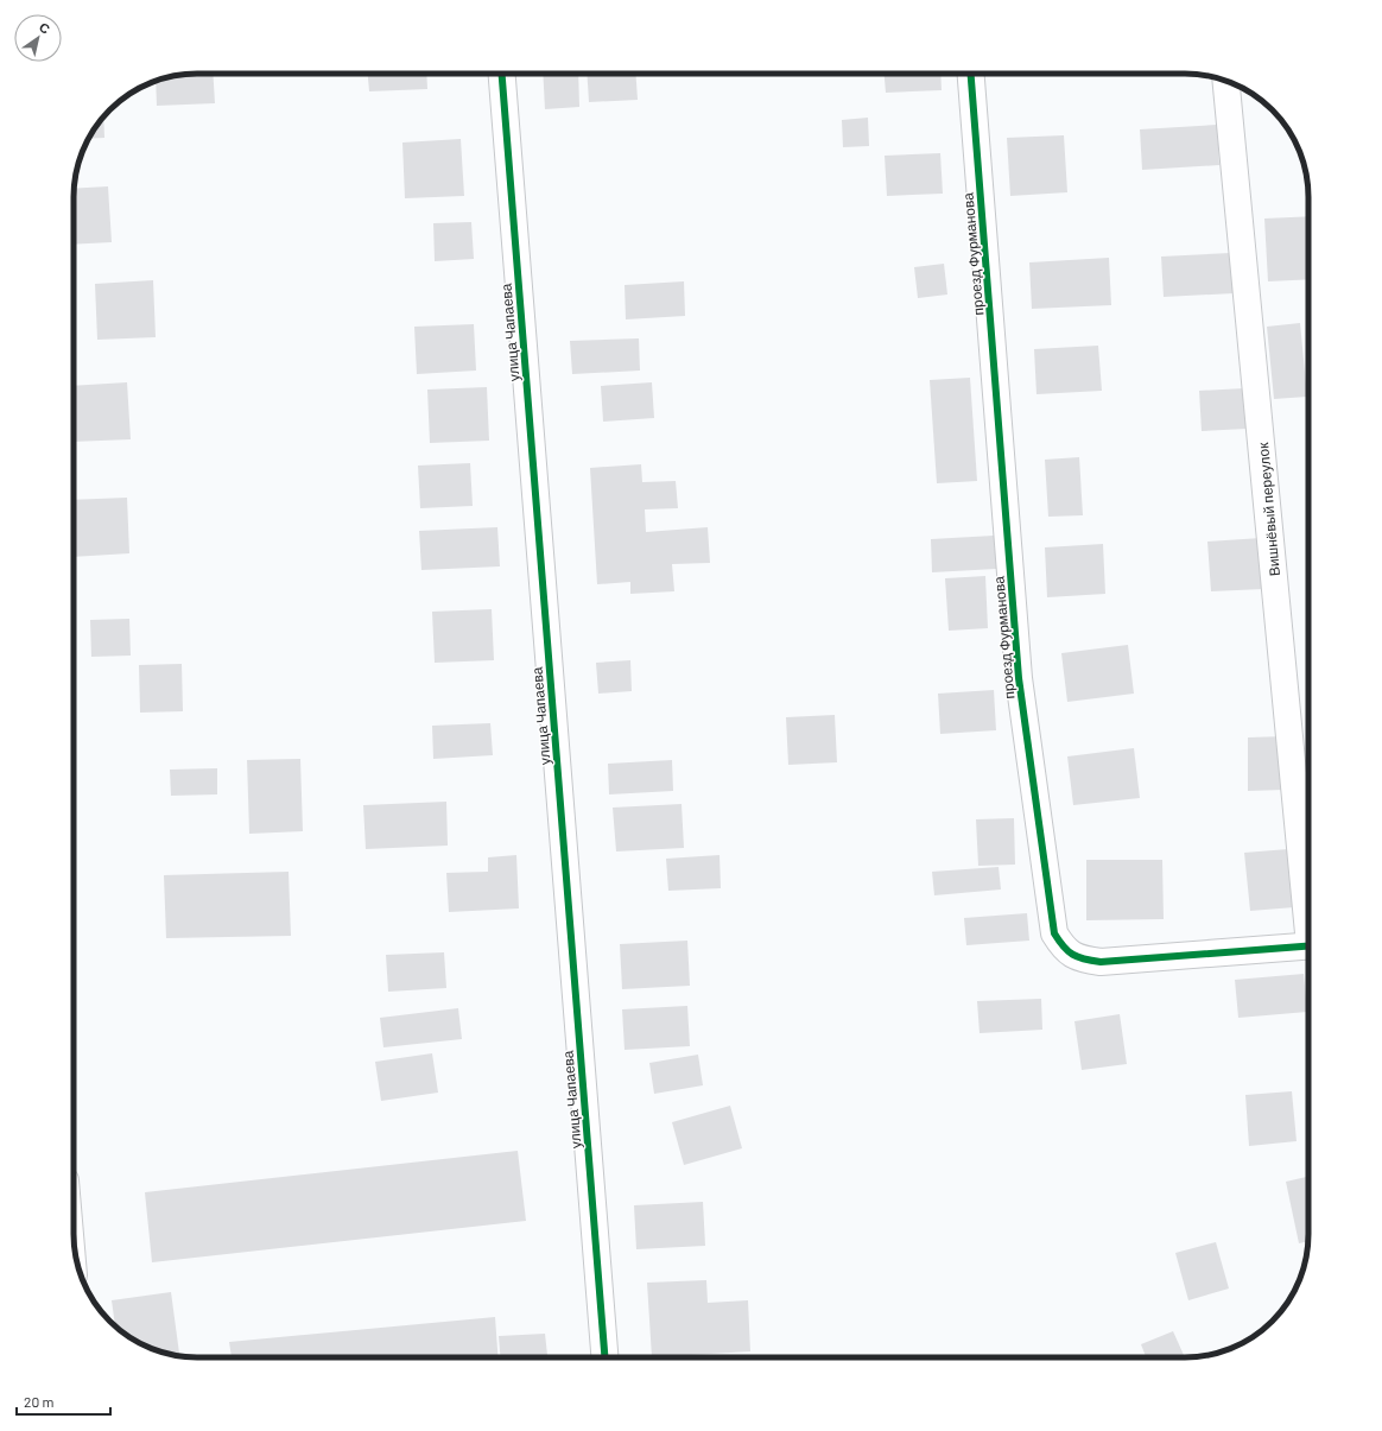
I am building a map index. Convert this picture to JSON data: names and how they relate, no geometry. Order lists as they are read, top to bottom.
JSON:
{
  "streets": {
    "street": ["проезд Фурманова", "улица Чапаева", "Вишнёвый переулок"]
  },
  "scale_bar": "20 m",
  "north": "top right"
}
